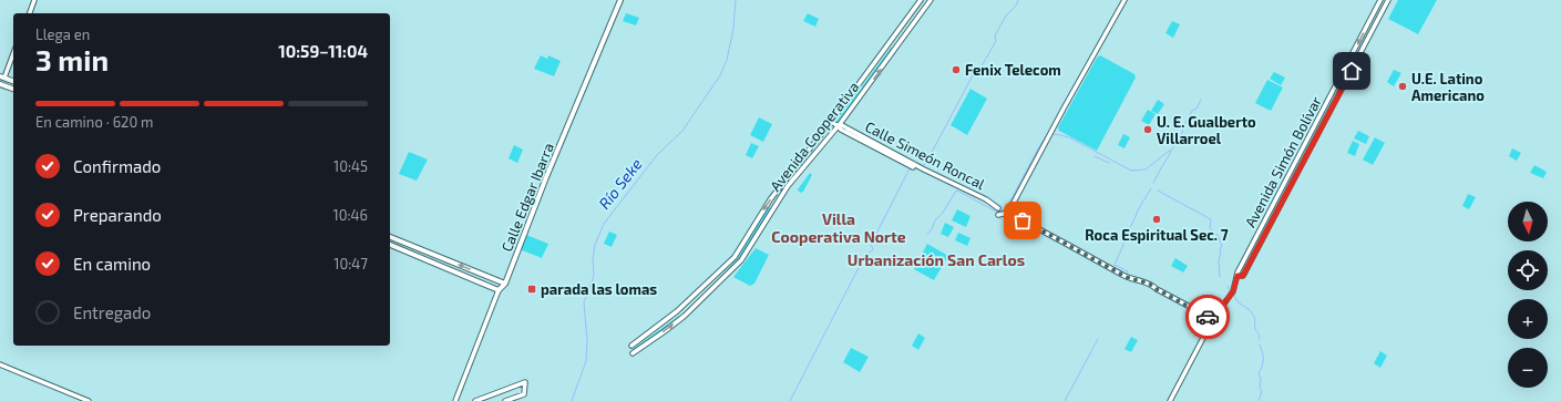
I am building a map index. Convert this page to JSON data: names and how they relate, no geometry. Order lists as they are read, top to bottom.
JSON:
{
  "streets": {
    "main road": ["Calle Edgar Ibarra"],
    "street": ["Avenida Cooperativa", "Calle Simeón Roncal", "Avenida Simón Bolívar"]
  },
  "crossings": [
    ["Avenida Cooperativa", "Calle Simeón Roncal"]
  ],
  "districts": ["Villa Cooperativa Norte", "Urbanización San Carlos"],
  "water": ["Río Seke"],
  "places": {
    "other": [
      "Fenix Telecom",
      "U.E. Latino Americano",
      "U. E. Gualberto Villarroel",
      "Roca Espiritual Sec. 7"
    ],
    "transit": ["parada las lomas"]
  },
  "north": "bottom",
  "page": {
    "heading": ["3 min", "Llega en", "10:59–11:04"],
    "bar": "En camino · 620 m",
    "list": [
      ["Confirmado", "10:45"],
      ["Preparando", "10:46"],
      ["En camino", "10:47"],
      "Entregado"
    ],
    "map_buttons": ["+", "−"]
  }
}
